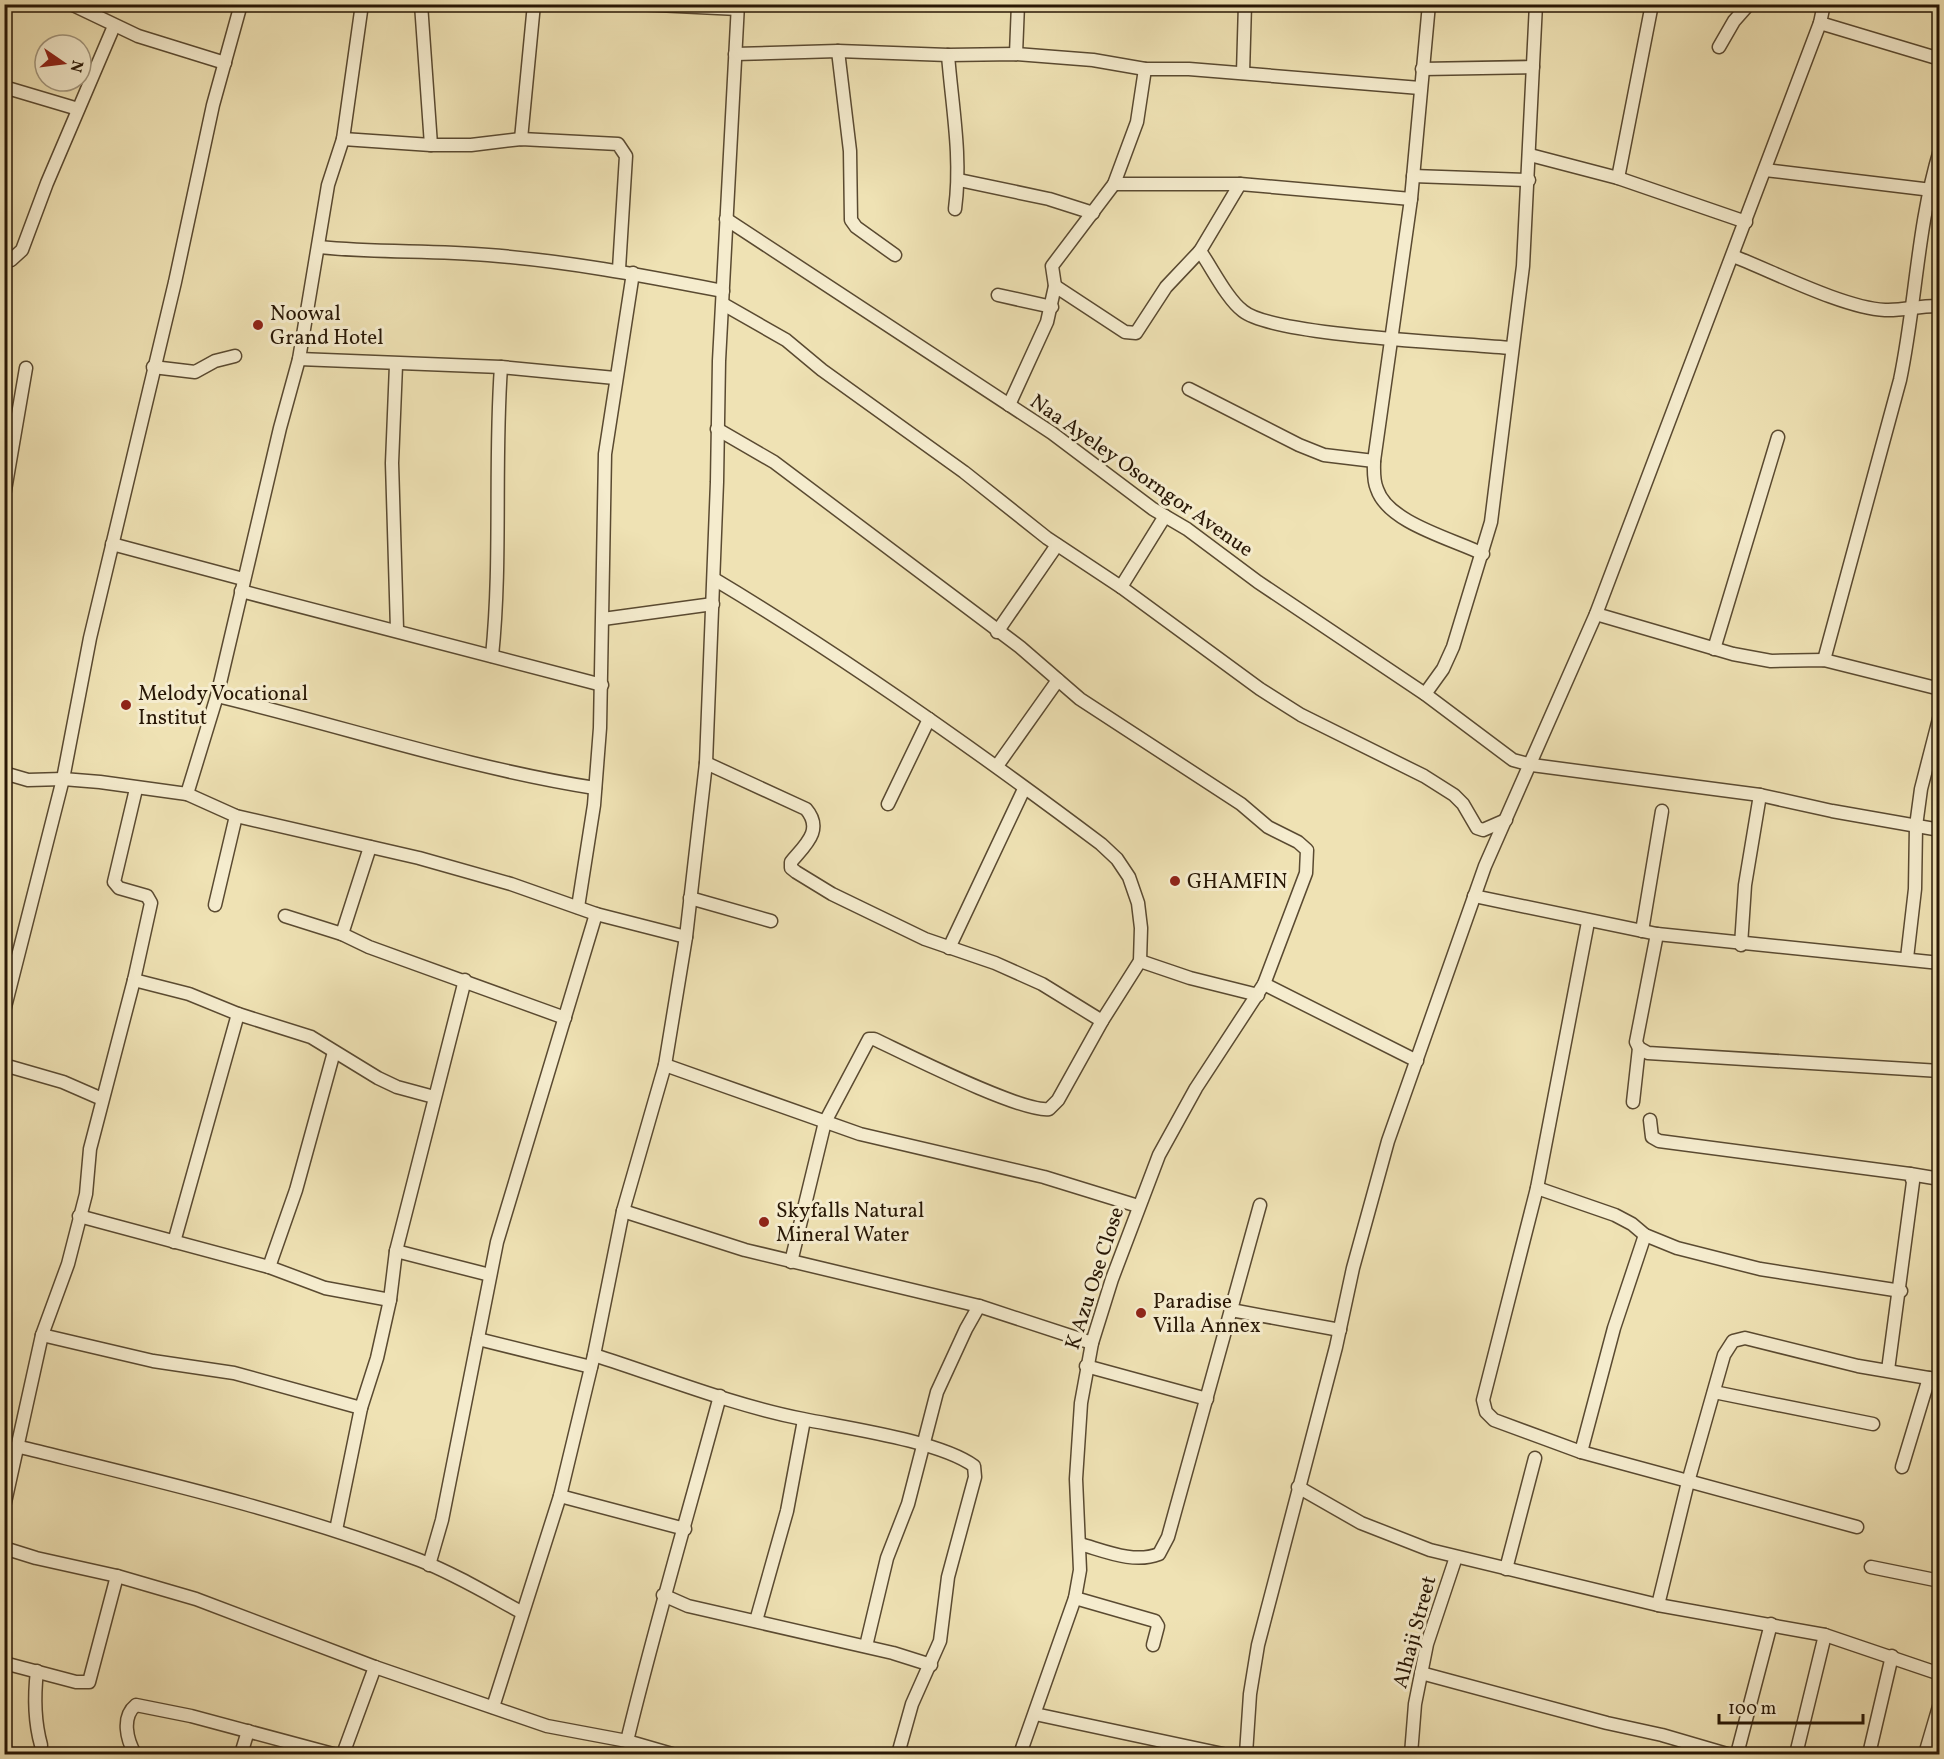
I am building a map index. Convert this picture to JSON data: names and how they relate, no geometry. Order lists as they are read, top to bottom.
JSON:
{
  "streets": {
    "street": ["Naa Ayeley Osorngor Avenue", "K Azu Ose Close", "Alhaji Street"]
  },
  "places": [
    "Noowal Grand Hotel",
    "Melody Vocational Institut",
    "GHAMFIN",
    "Skyfalls Natural Mineral Water",
    "Paradise Villa Annex"
  ],
  "scale_bar": "100 m",
  "north": "right"
}
